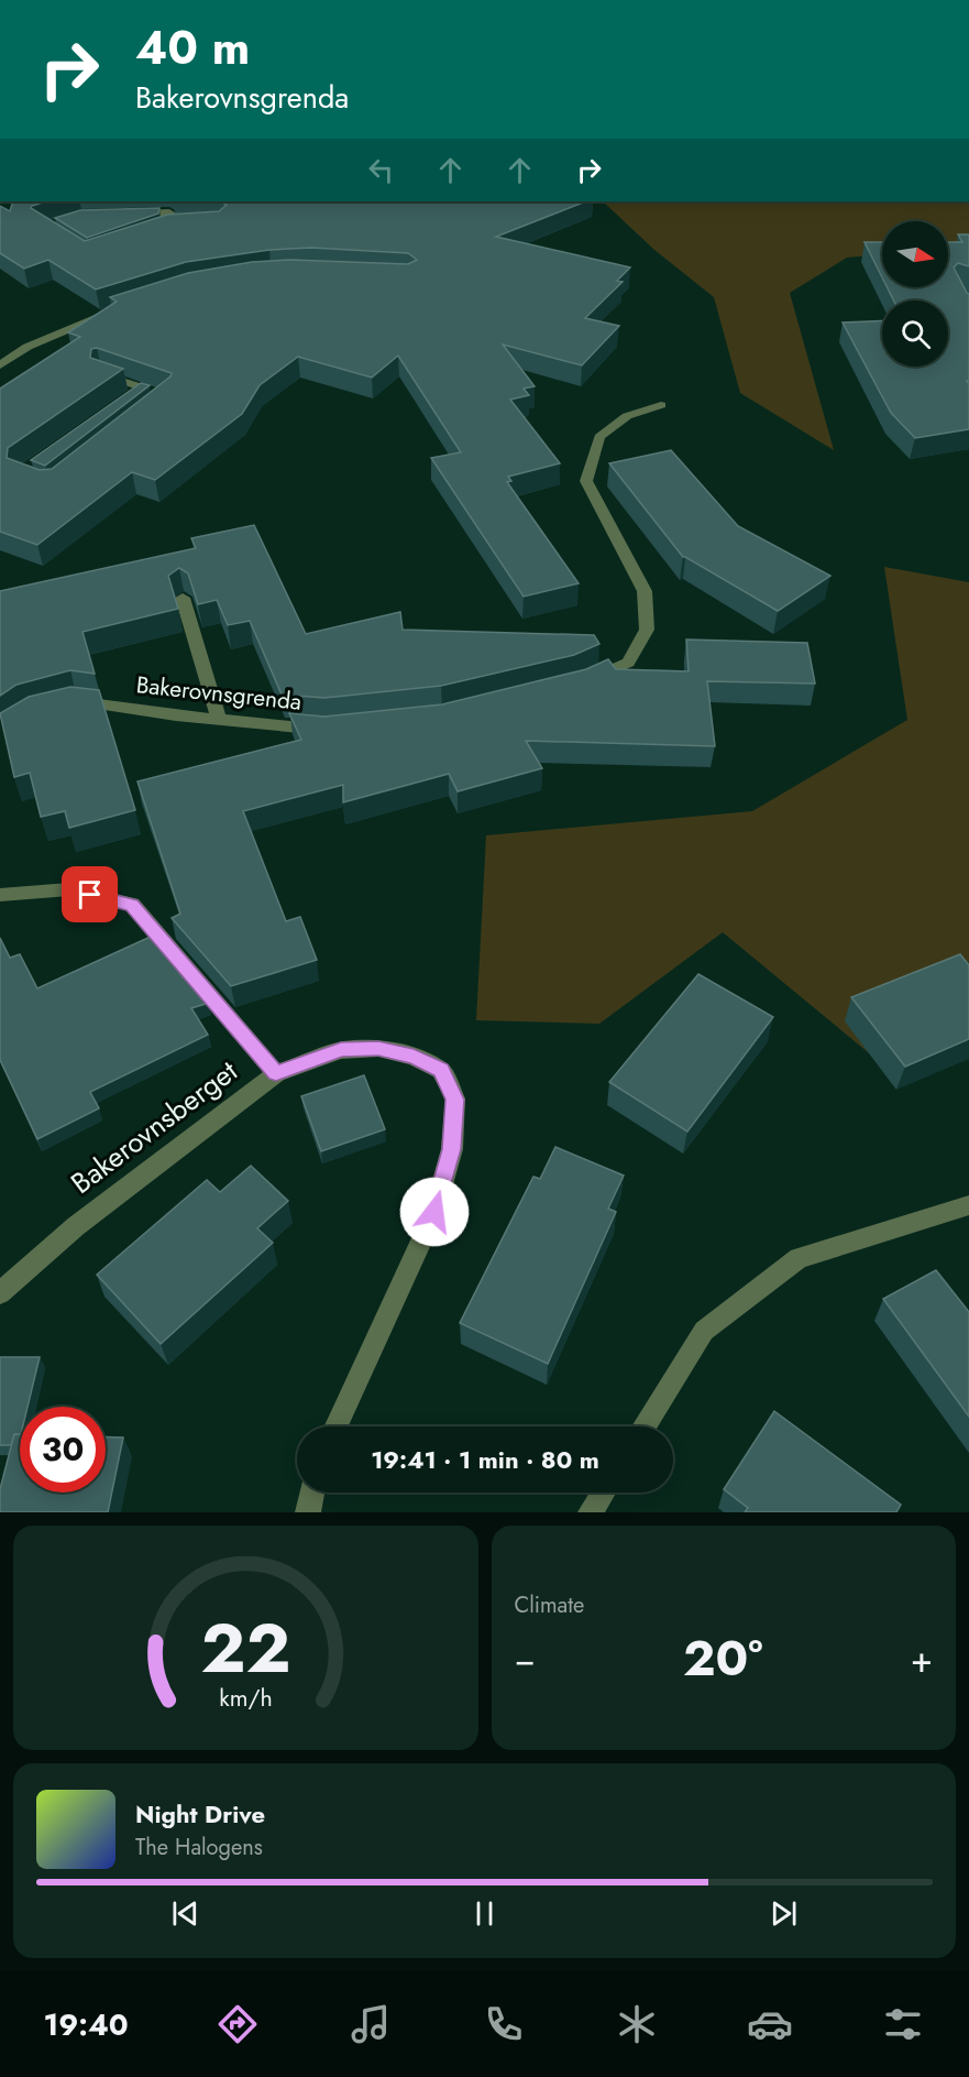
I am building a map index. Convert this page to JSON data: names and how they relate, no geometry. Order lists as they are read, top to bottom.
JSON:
{
  "streets": {
    "street": ["Bakerovnsgrenda", "Bakerovnsberget"]
  },
  "north": "right",
  "page": {
    "turn": ["40 m", "Bakerovnsgrenda"],
    "limit": "30",
    "trip": "19:41 · 1 min · 80 m",
    "tile": "Climate",
    "heat": ["−", "20°", "+"],
    "song": ["Night Drive", "The Halogens"],
    "tabs": "19:40",
    "gauge": ["22", "km/h"]
  }
}
